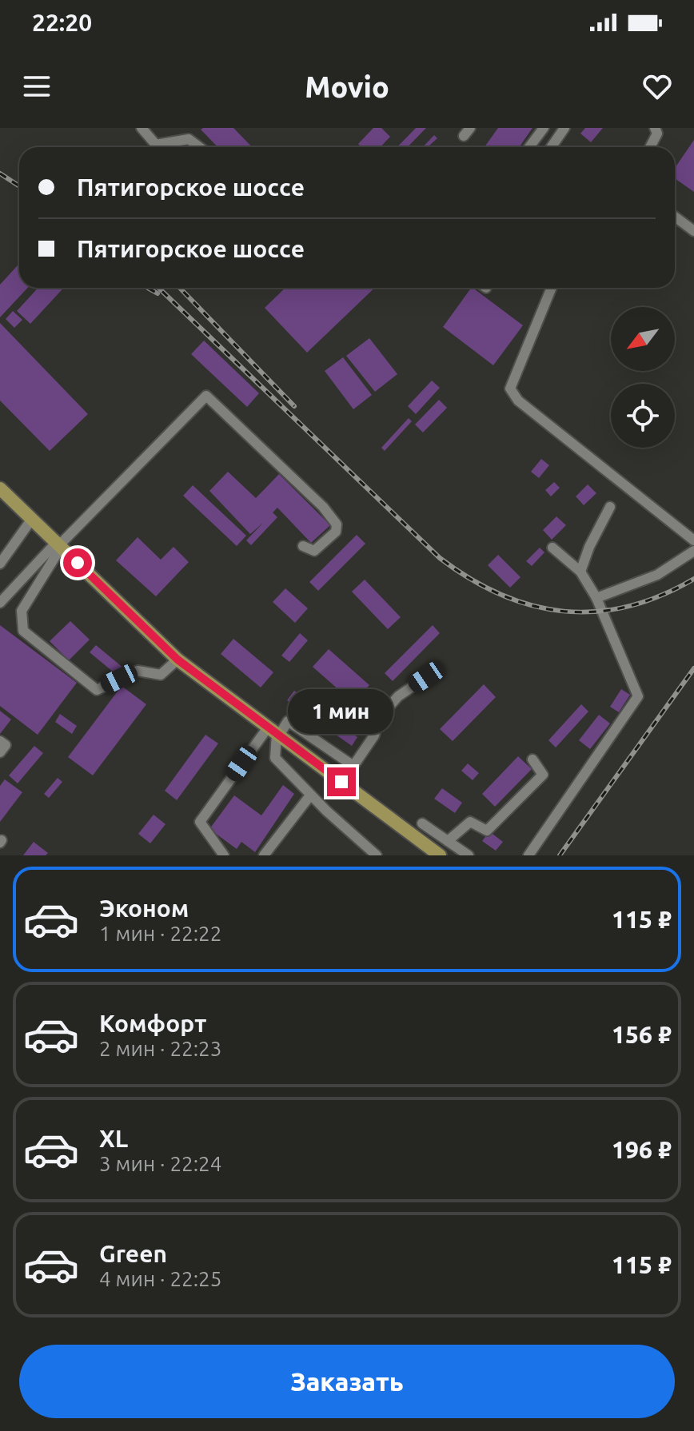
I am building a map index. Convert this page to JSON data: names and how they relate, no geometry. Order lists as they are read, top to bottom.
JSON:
{
  "north": "bottom left",
  "page": {
    "status": "22:20",
    "header": "Movio",
    "banner": ["Пятигорское шоссе", "Пятигорское шоссе"],
    "bubble": "1 мин",
    "list": [
      {
        "name": "Эконом",
        "note": "1 мин · 22:22",
        "value": "115 ₽"
      },
      {
        "name": "Комфорт",
        "note": "2 мин · 22:23",
        "value": "156 ₽"
      },
      {
        "name": "XL",
        "note": "3 мин · 22:24",
        "value": "196 ₽"
      },
      {
        "name": "Green",
        "note": "4 мин · 22:25",
        "value": "115 ₽"
      }
    ],
    "buttons": "Заказать"
  }
}
